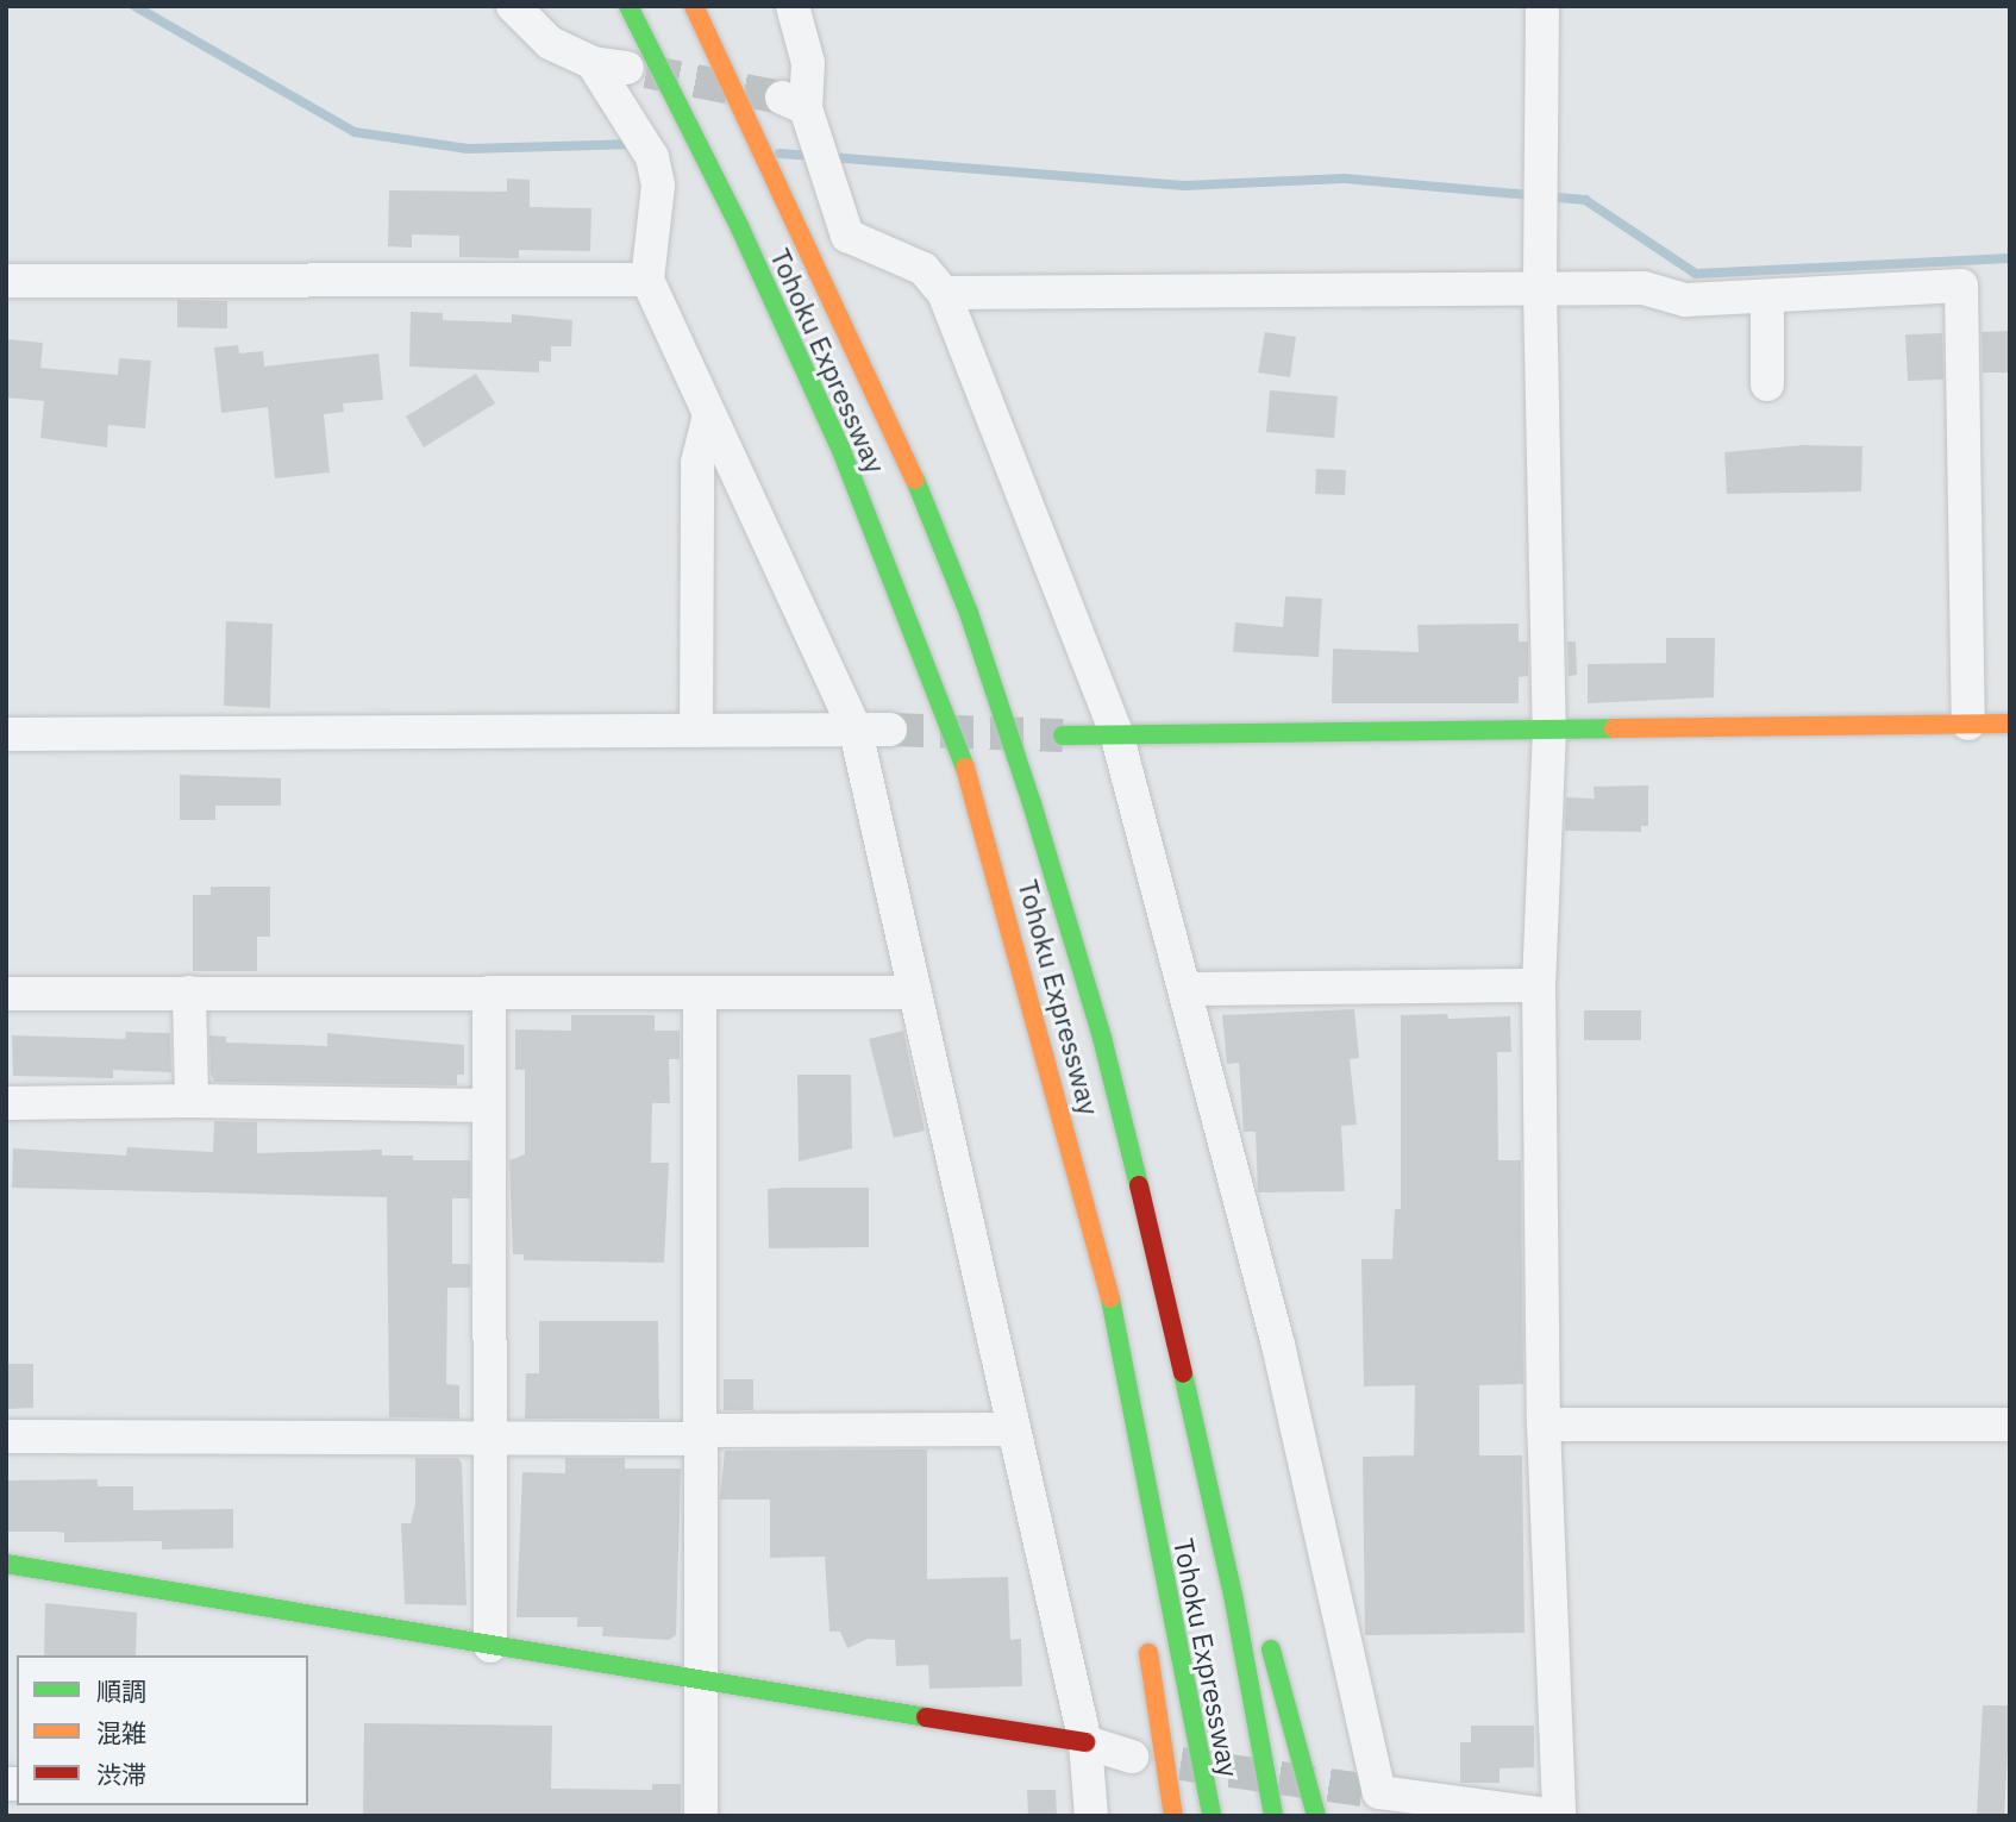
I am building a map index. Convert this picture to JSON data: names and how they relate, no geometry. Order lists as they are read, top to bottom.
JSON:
{
  "streets": {
    "main road": ["Tohoku Expressway"]
  },
  "legend": ["順調", "混雑", "渋滞"]
}
